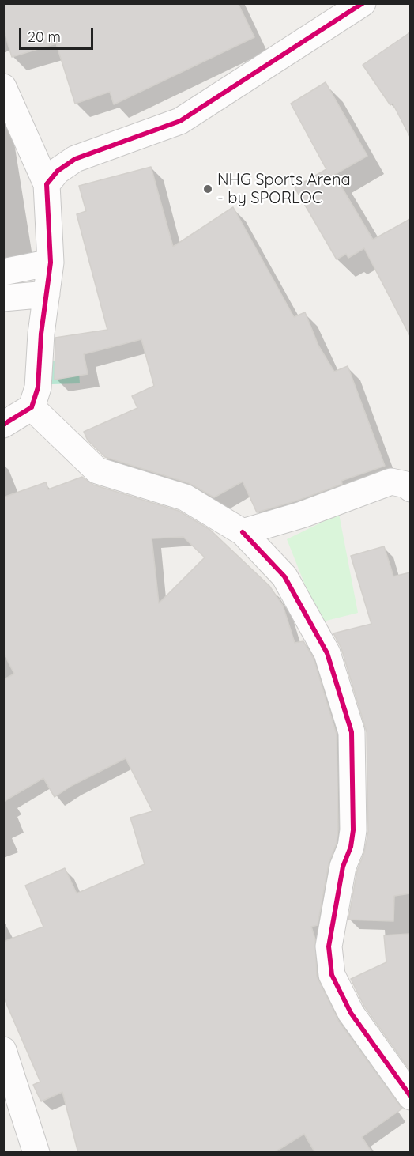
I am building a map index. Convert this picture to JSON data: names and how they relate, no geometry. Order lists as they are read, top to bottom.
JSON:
{
  "places": ["NHG Sports Arena - by SPORLOC"],
  "scale_bar": "20 m"
}
